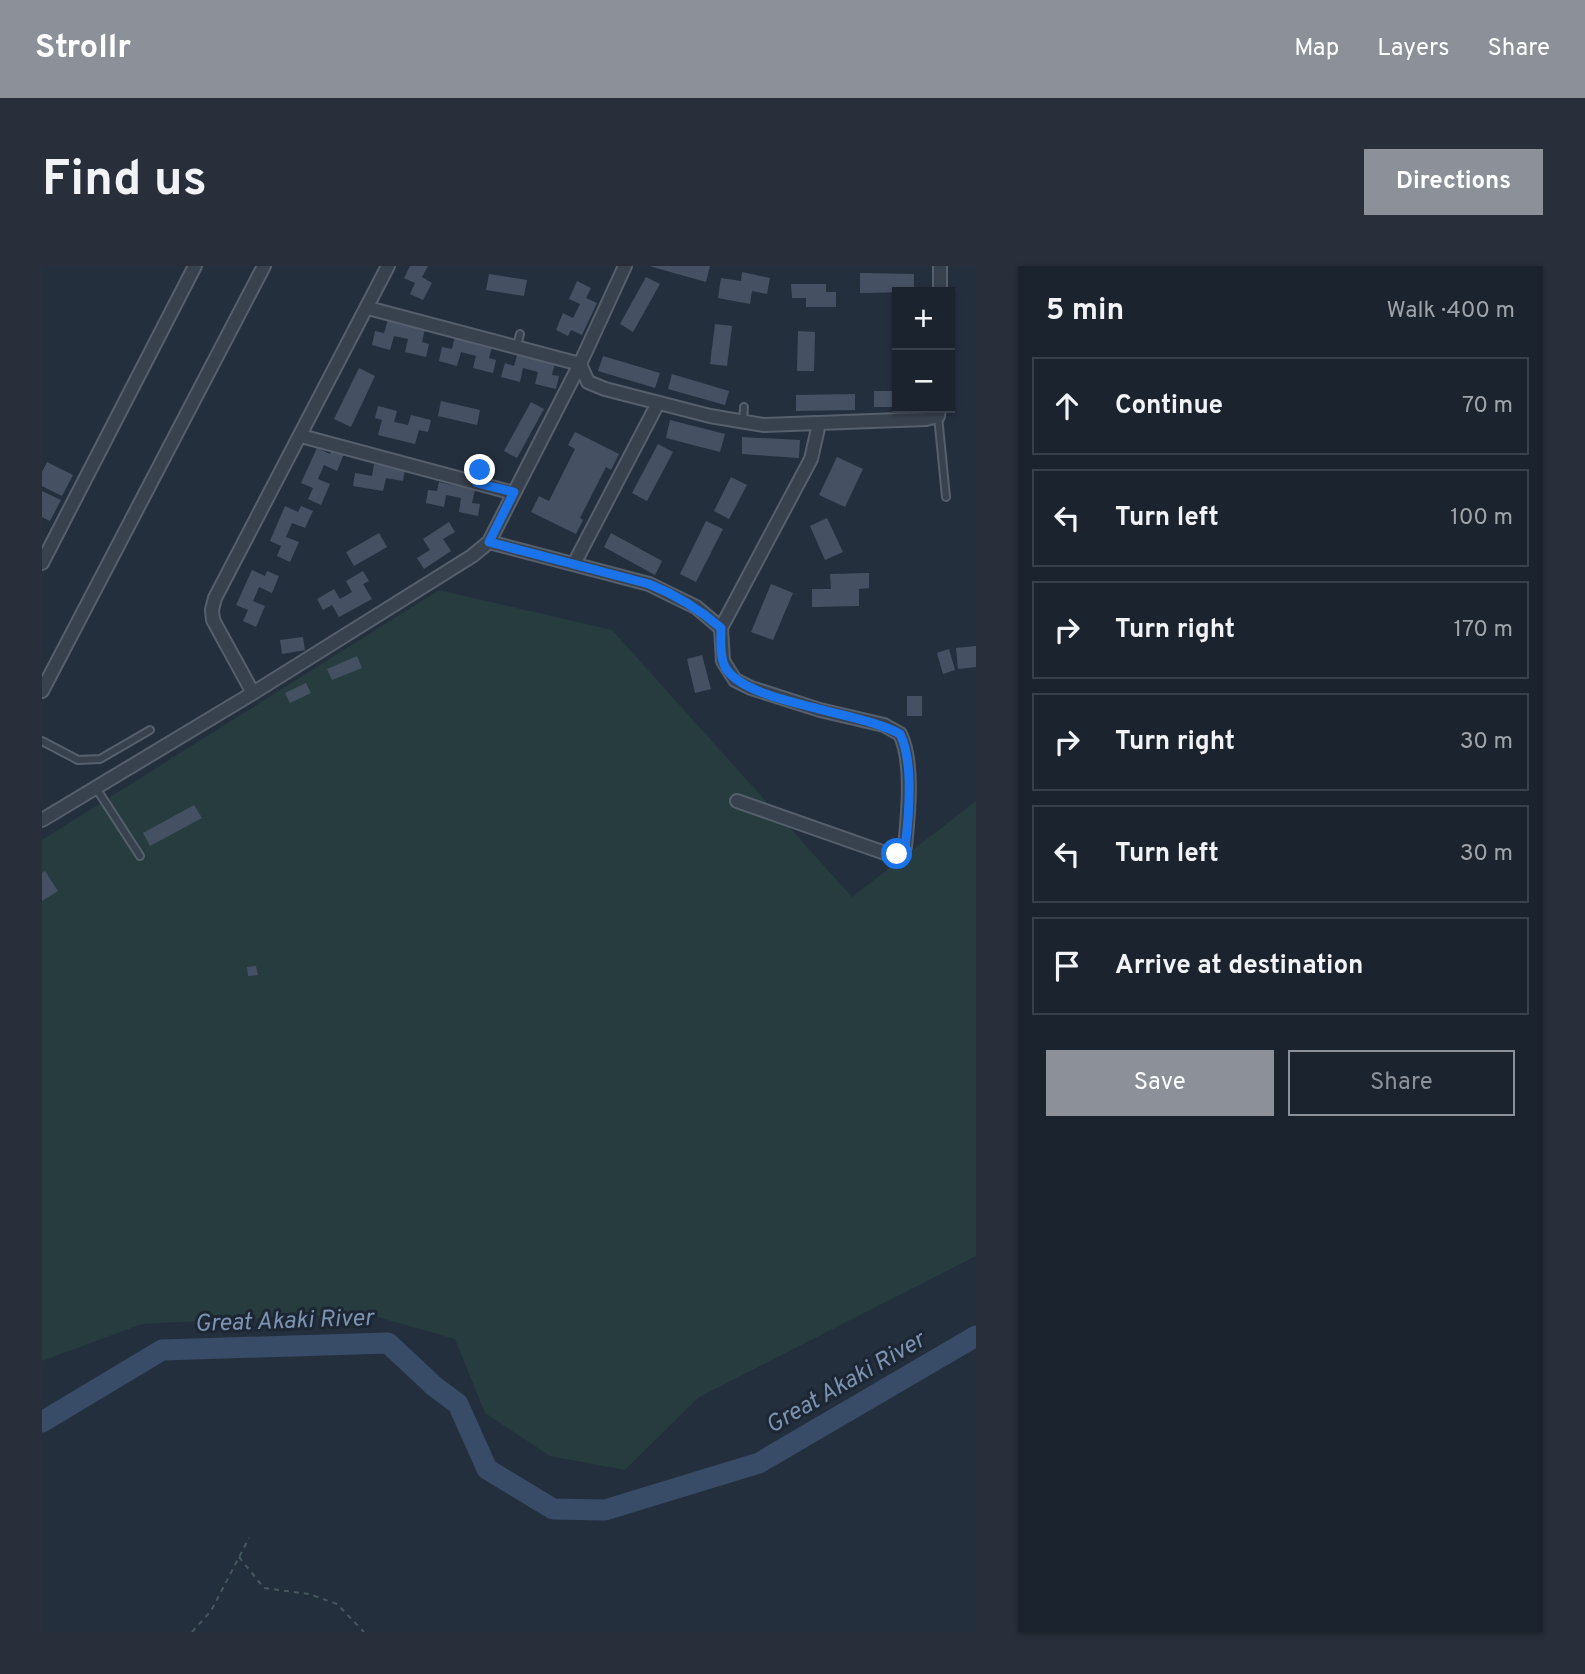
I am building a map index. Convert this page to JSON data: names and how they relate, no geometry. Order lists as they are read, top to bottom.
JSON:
{
  "water": ["Great Akaki River"],
  "page": {
    "header": "Strollr",
    "nav": ["Map", "Layers", "Share"],
    "buttons": [
      "Directions",
      ["Save", "Share"]
    ],
    "title": "Find us",
    "heading": ["5 min", "Walk · 400 m"],
    "map_buttons": ["+", "−"],
    "list": [
      ["Continue", "70 m"],
      ["Turn left", "100 m"],
      ["Turn right", "170 m"],
      ["Turn right", "30 m"],
      ["Turn left", "30 m"],
      "Arrive at destination"
    ]
  }
}
